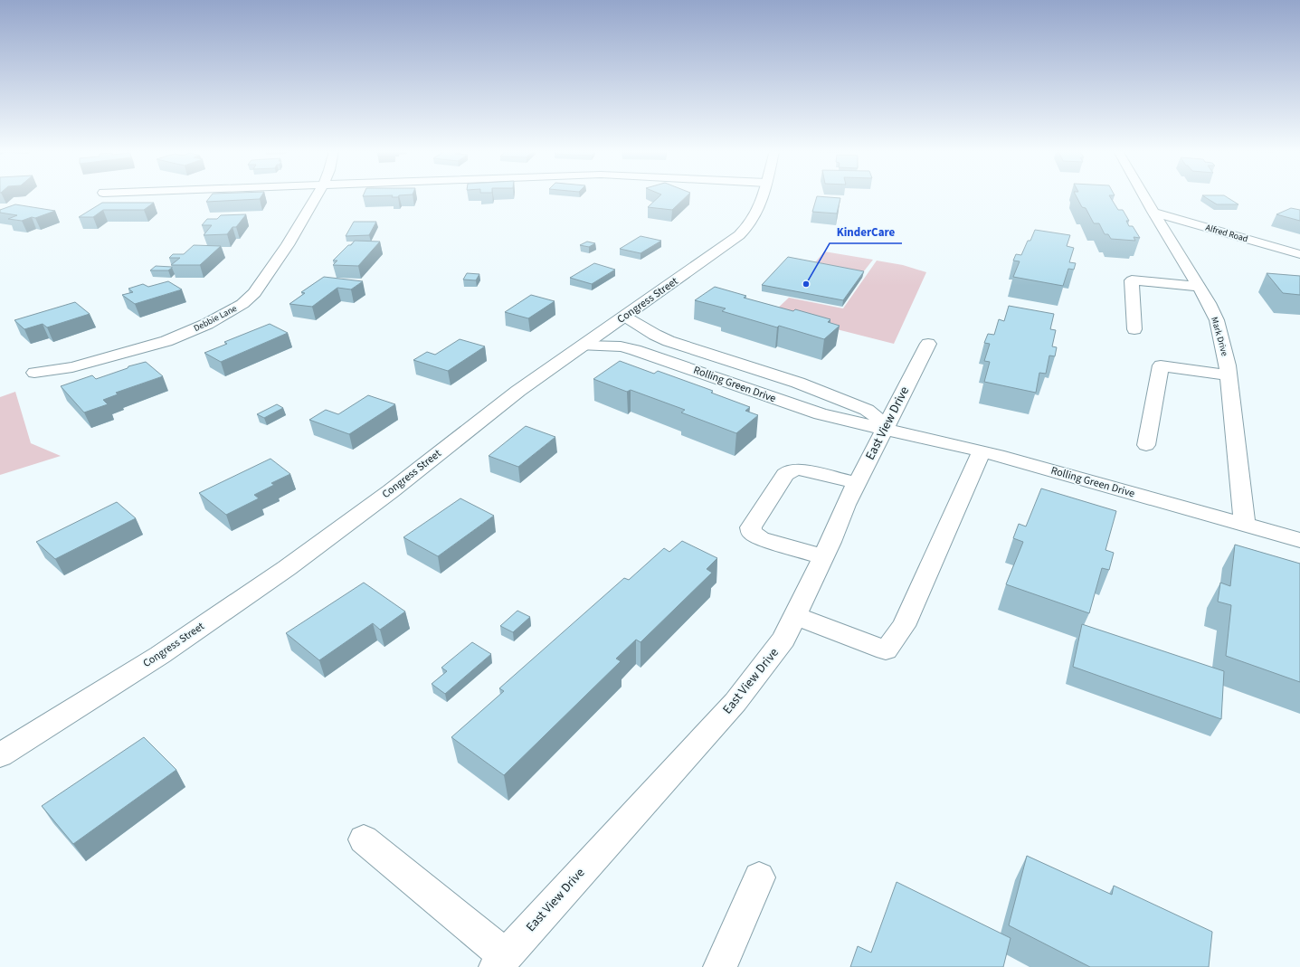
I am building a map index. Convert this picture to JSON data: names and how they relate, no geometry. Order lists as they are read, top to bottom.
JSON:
{
  "streets": {
    "street": [
      "Alfred Road",
      "Congress Street",
      "Debbie Lane",
      "Mark Drive",
      "Rolling Green Drive",
      "East View Drive"
    ]
  },
  "crossings": [
    ["Alfred Road", "Mark Drive"],
    ["Congress Street", "Rolling Green Drive"],
    ["Mark Drive", "Rolling Green Drive"],
    ["Rolling Green Drive", "East View Drive"]
  ],
  "places": ["KinderCare"]
}
